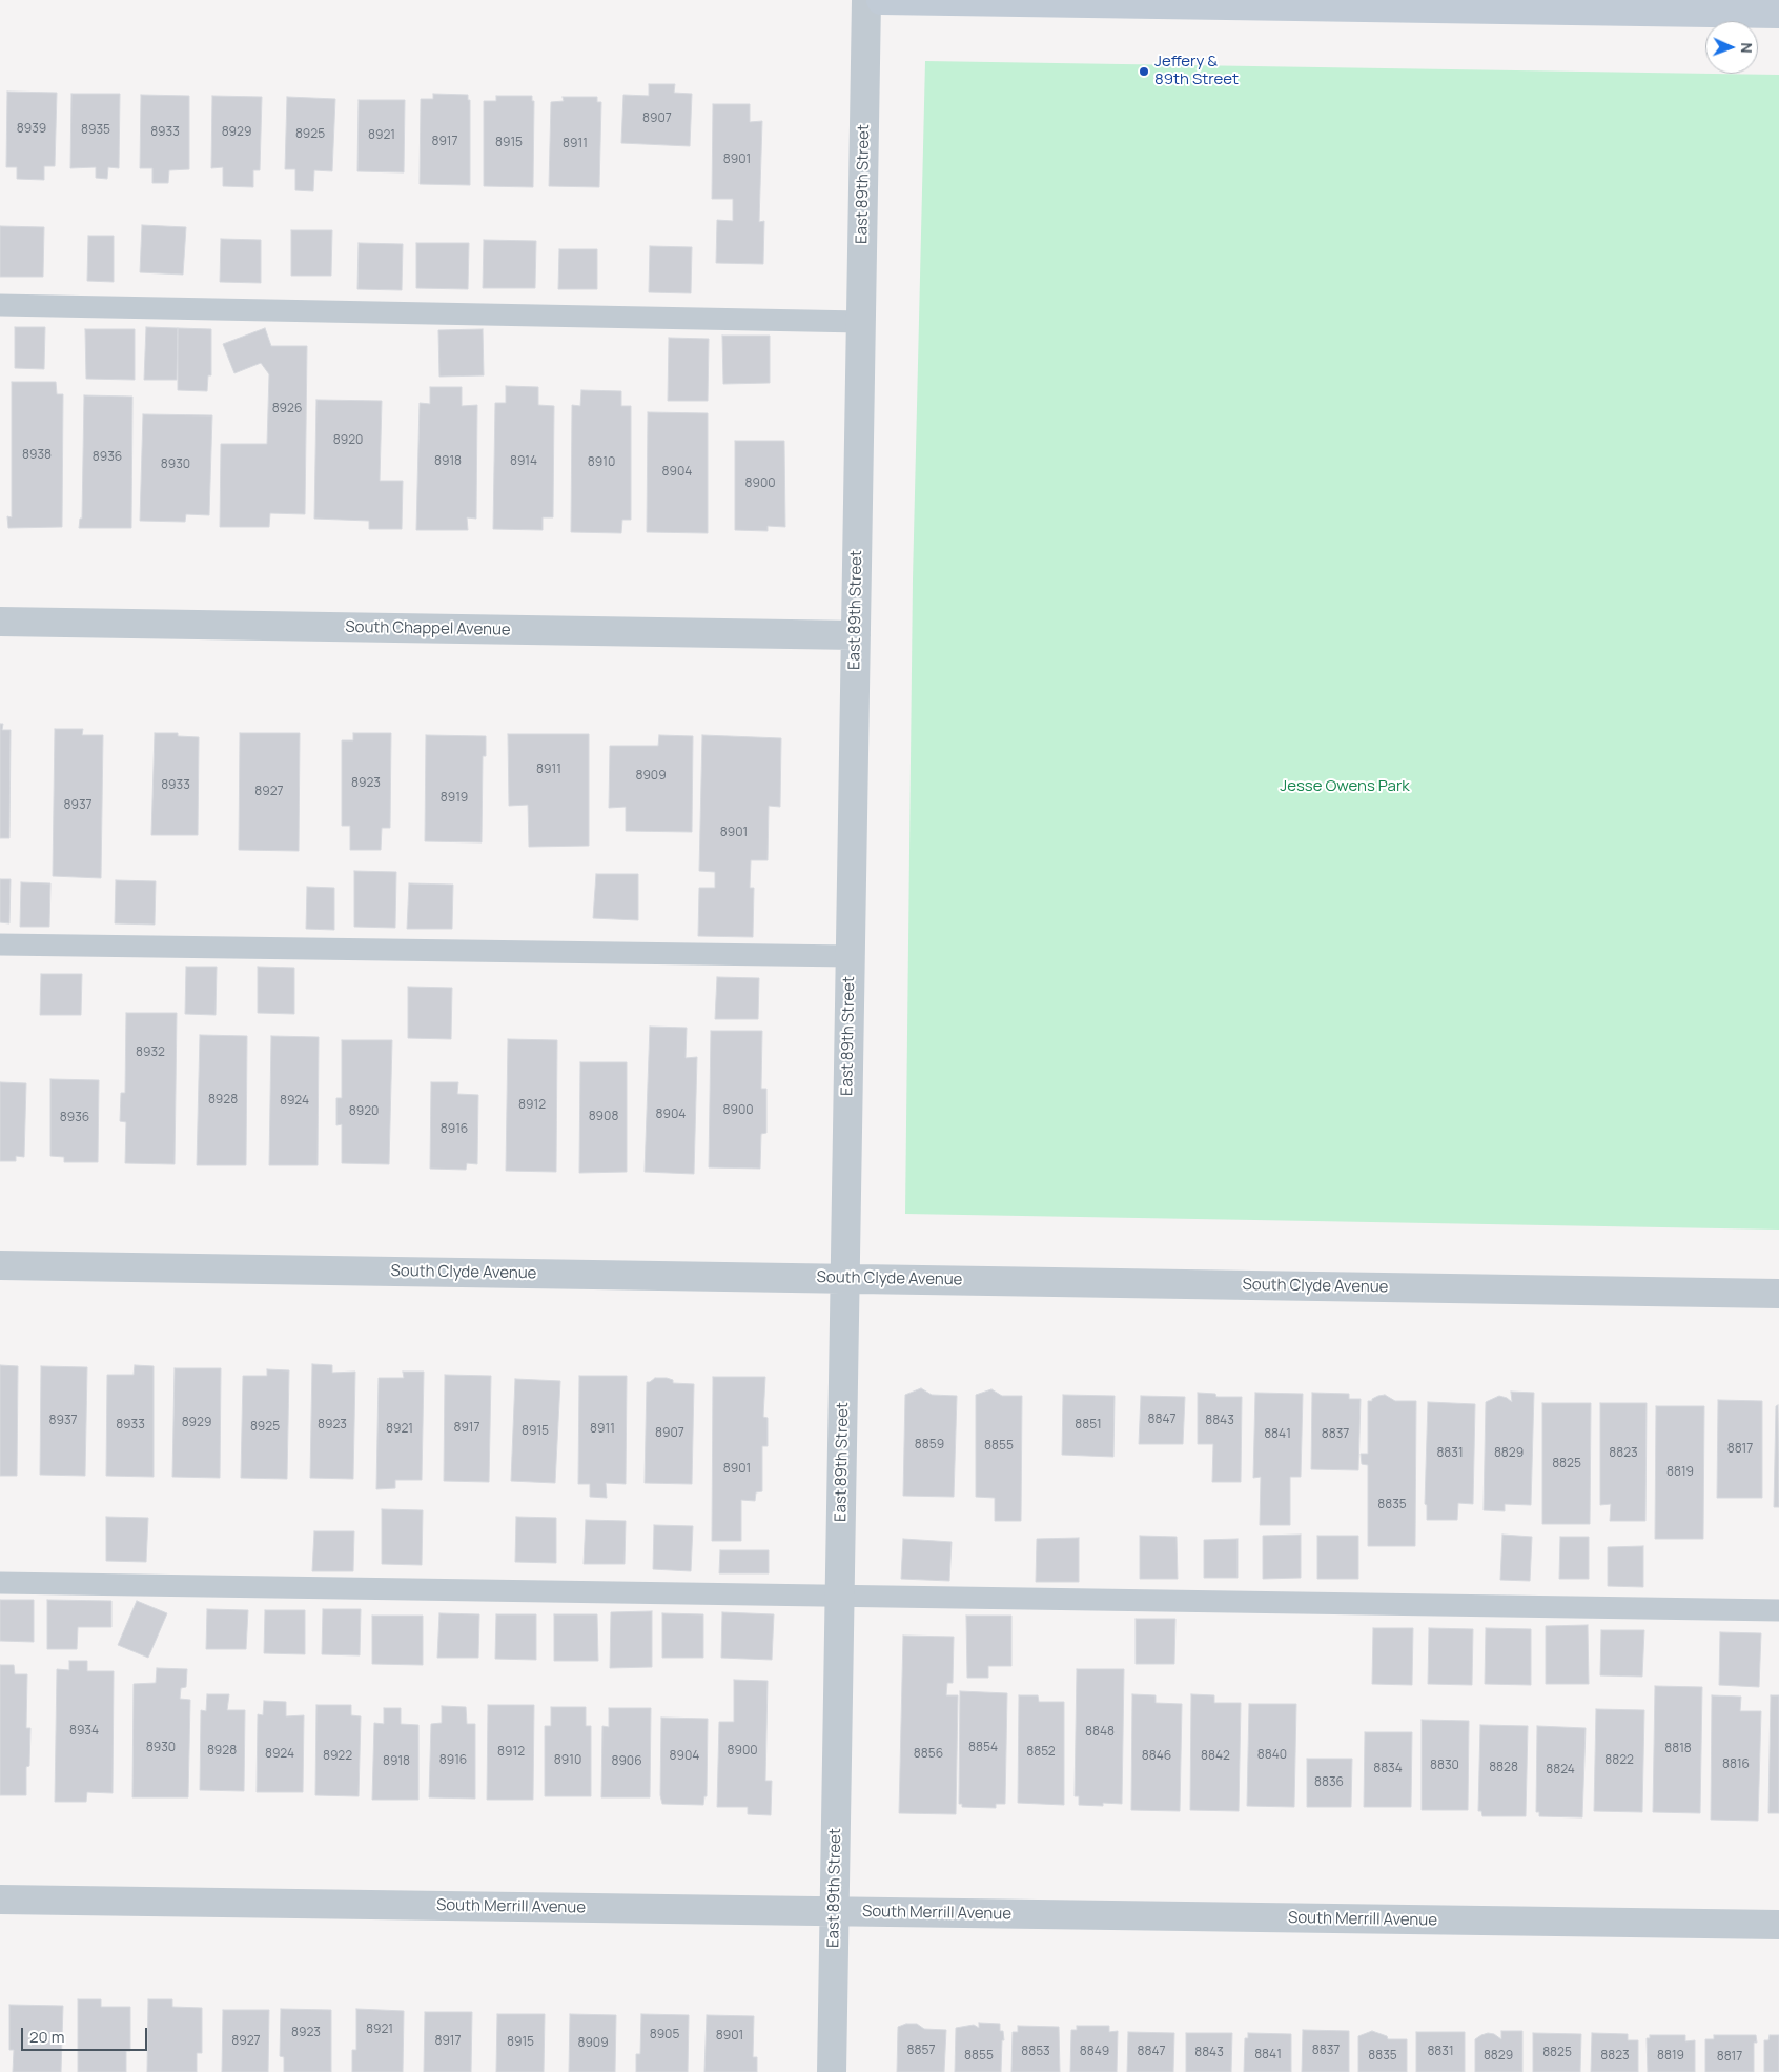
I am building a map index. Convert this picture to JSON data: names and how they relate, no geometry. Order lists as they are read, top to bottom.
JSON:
{
  "streets": {
    "street": [
      "East 89th Street",
      "South Chappel Avenue",
      "South Clyde Avenue",
      "South Merrill Avenue"
    ]
  },
  "crossings": [
    ["East 89th Street", "South Chappel Avenue"],
    ["East 89th Street", "South Clyde Avenue"],
    ["East 89th Street", "South Merrill Avenue"]
  ],
  "parks": ["Jesse Owens Park"],
  "places": ["Jeffery & 89th Street"],
  "house_numbers": [
    "8907",
    "8939",
    "8935",
    "8933",
    "8929",
    "8925",
    "8921",
    "8917",
    "8915",
    "8911",
    "8901",
    "8926",
    "8920",
    "8938",
    "8936",
    "8918",
    "8914",
    "8910",
    "8930",
    "8904",
    "8900",
    "8911",
    "8909",
    "8923",
    "8933",
    "8927",
    "8919",
    "8937",
    "8901",
    "8932",
    "8928",
    "8924",
    "8912",
    "8900",
    "8920",
    "8904",
    "8908",
    "8936",
    "8916",
    "8847",
    "8937",
    "8843",
    "8929",
    "8933",
    "8923",
    "8851",
    "8925",
    "8917",
    "8921",
    "8911",
    "8915",
    "8907",
    "8841",
    "8837",
    "8859",
    "8855",
    "8817",
    "8831",
    "8829",
    "8823",
    "8825",
    "8901",
    "8819",
    "8835",
    "8934",
    "8848",
    "8930",
    "8854",
    "8818",
    "8928",
    "8900",
    "8912",
    "8852",
    "8924",
    "8856",
    "8840",
    "8922",
    "8904",
    "8846",
    "8842",
    "8916",
    "8910",
    "8822",
    "8918",
    "8906",
    "8816",
    "8830",
    "8828",
    "8834",
    "8824",
    "8836",
    "8921",
    "8923",
    "8905",
    "8901",
    "8927",
    "8917",
    "8915",
    "8909",
    "8857",
    "8837",
    "8853",
    "8849",
    "8847",
    "8831",
    "8843",
    "8825",
    "8841",
    "8855",
    "8835",
    "8829",
    "8823",
    "8819",
    "8817"
  ],
  "scale_bar": "20 m",
  "north": "right"
}
